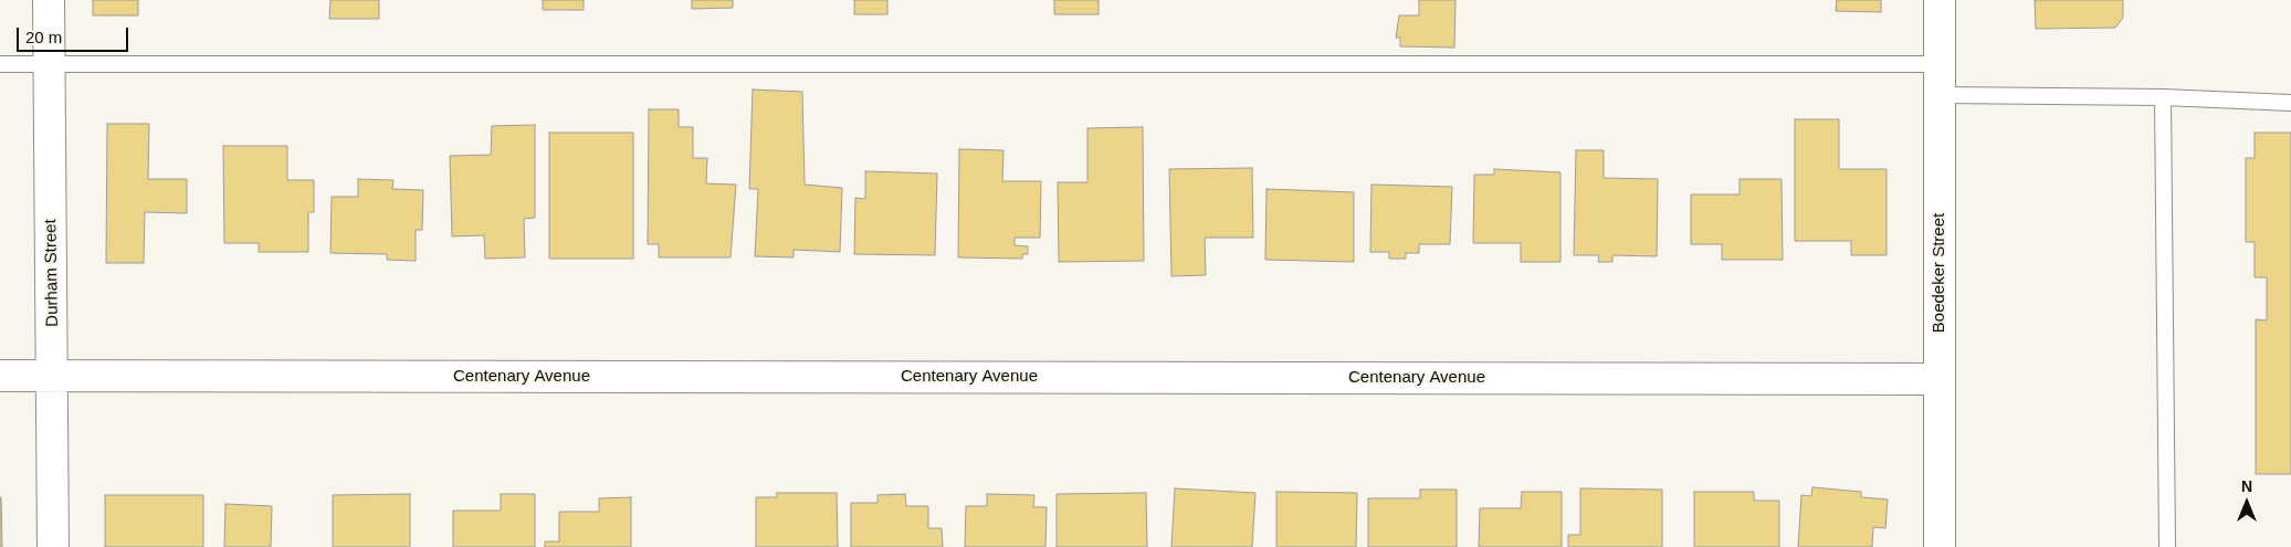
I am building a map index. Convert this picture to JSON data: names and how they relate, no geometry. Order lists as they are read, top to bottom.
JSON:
{
  "streets": {
    "street": ["Durham Street", "Boedeker Street", "Centenary Avenue"]
  },
  "crossings": [
    ["Durham Street", "Centenary Avenue"],
    ["Boedeker Street", "Centenary Avenue"]
  ],
  "scale_bar": "20 m",
  "north": "top"
}
